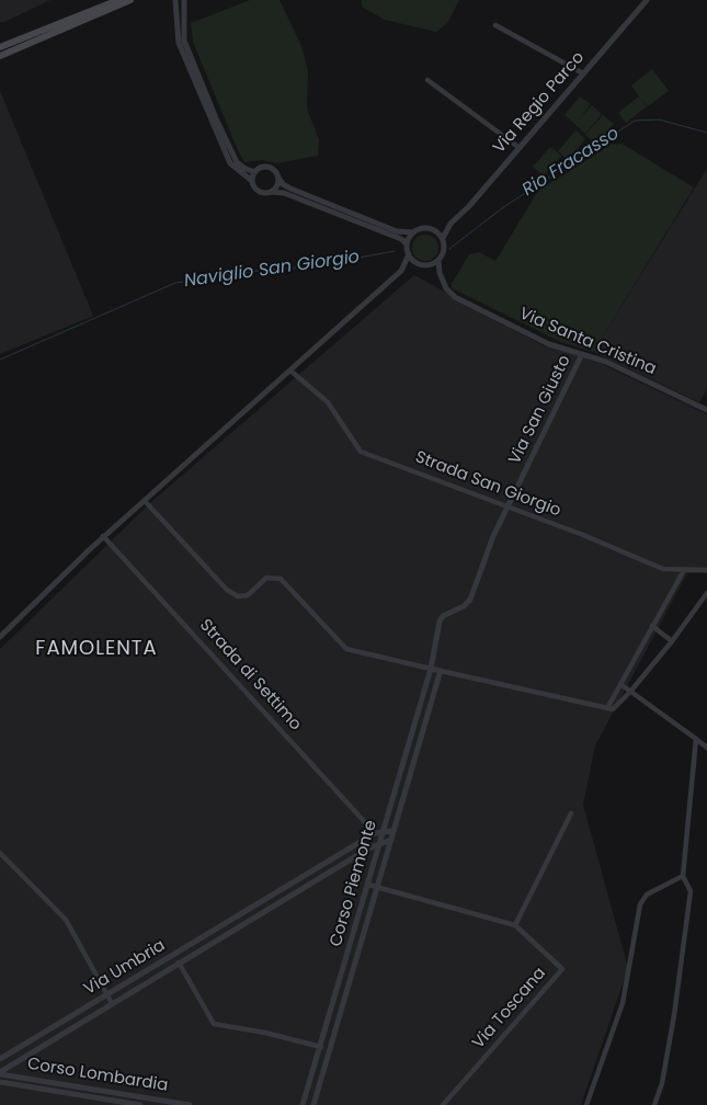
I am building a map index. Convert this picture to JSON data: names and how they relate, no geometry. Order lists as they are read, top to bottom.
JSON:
{
  "streets": {
    "street": [
      "Via Regio Parco",
      "Via Santa Cristina",
      "Via San Giusto",
      "Strada San Giorgio",
      "Strada di Settimo",
      "Corso Piemonte",
      "Via Umbria",
      "Via Toscana",
      "Corso Lombardia"
    ]
  },
  "crossings": [
    ["Via Regio Parco", "Via Santa Cristina"],
    ["Via Santa Cristina", "Via San Giusto"],
    ["Via San Giusto", "Strada San Giorgio"],
    ["Via San Giusto", "Corso Piemonte"],
    ["Strada di Settimo", "Via Umbria"],
    ["Corso Piemonte", "Via Umbria"],
    ["Corso Piemonte", "Via Toscana"],
    ["Via Umbria", "Corso Lombardia"]
  ],
  "districts": ["FAMOLENTA"],
  "water": ["Rio Fracasso", "Naviglio San Giorgio"]
}
